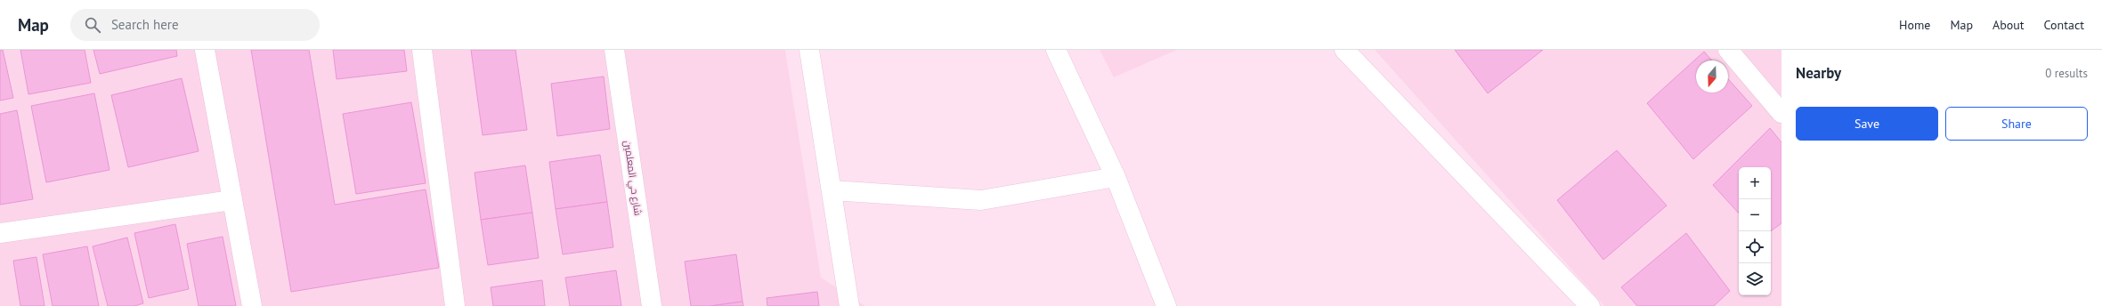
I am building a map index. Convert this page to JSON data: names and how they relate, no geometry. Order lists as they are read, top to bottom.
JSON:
{
  "streets": {
    "street": ["شارع حي المعلمين"]
  },
  "north": "bottom",
  "page": {
    "header": "Map",
    "search": "Search here",
    "nav": [
      "Home",
      "Map",
      "About",
      "Contact"
    ],
    "heading": ["Nearby", "0 results"],
    "buttons": ["Save", "Share"],
    "map_buttons": ["+", "−"]
  }
}
